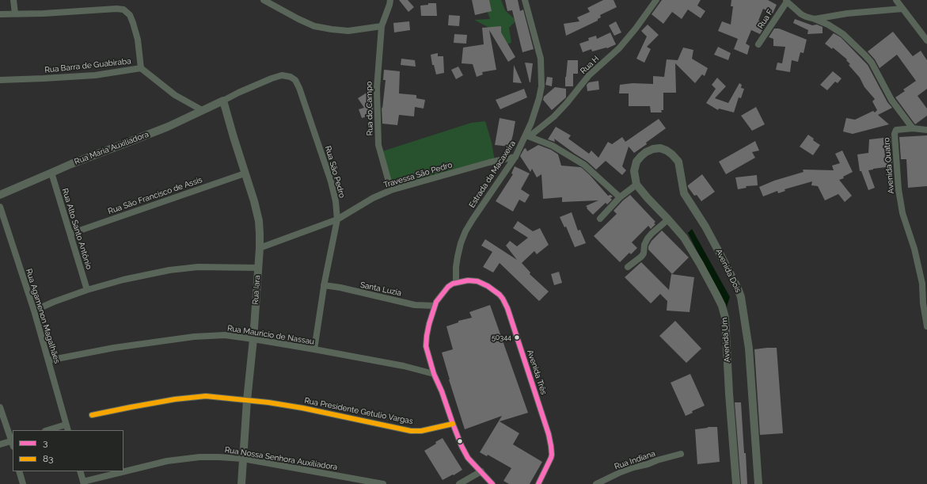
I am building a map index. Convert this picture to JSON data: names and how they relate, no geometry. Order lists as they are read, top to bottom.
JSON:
{
  "streets": {
    "street": [
      "Rua F",
      "Rua H",
      "Rua Barra de Guabiraba",
      "Rua do Campo",
      "Rua Maria Auxiliadora",
      "Avenida Quatro",
      "Rua São Pedro",
      "Estrada da Macaxeira",
      "Travessa São Pedro",
      "Rua São Francisco de Assis",
      "Rua Alto Santo Antônio",
      "Avenida Dois",
      "Santa Luzia",
      "Rua Iara",
      "Rua Agamenon Magalhães",
      "Rua Mauricio de Nassau",
      "Avenida Um",
      "Avenida Três",
      "Rua Presidente Getulio Vargas",
      "Rua Nossa Senhora Auxiliadora",
      "Rua Indiana"
    ]
  },
  "crossings": [
    ["Rua H", "Estrada da Macaxeira"],
    ["Rua Barra de Guabiraba", "Rua Maria Auxiliadora"],
    ["Rua do Campo", "Travessa São Pedro"],
    ["Rua Maria Auxiliadora", "Rua São Pedro"],
    ["Rua Maria Auxiliadora", "Rua Alto Santo Antônio"],
    ["Rua Maria Auxiliadora", "Rua Iara"],
    ["Rua São Pedro", "Travessa São Pedro"],
    ["Rua São Pedro", "Santa Luzia"],
    ["Rua São Pedro", "Rua Iara"],
    ["Rua São Pedro", "Rua Mauricio de Nassau"],
    ["Estrada da Macaxeira", "Travessa São Pedro"],
    ["Estrada da Macaxeira", "Avenida Três"],
    ["Travessa São Pedro", "Rua Iara"],
    ["Rua São Francisco de Assis", "Rua Alto Santo Antônio"],
    ["Rua São Francisco de Assis", "Rua Iara"],
    ["Avenida Dois", "Avenida Um"],
    ["Rua Iara", "Rua Mauricio de Nassau"],
    ["Rua Iara", "Rua Presidente Getulio Vargas"],
    ["Rua Iara", "Rua Nossa Senhora Auxiliadora"],
    ["Rua Agamenon Magalhães", "Rua Mauricio de Nassau"]
  ],
  "places": ["50344"],
  "lines": ["transit line 3", "transit line 83"],
  "legend": ["3", "83"]
}
